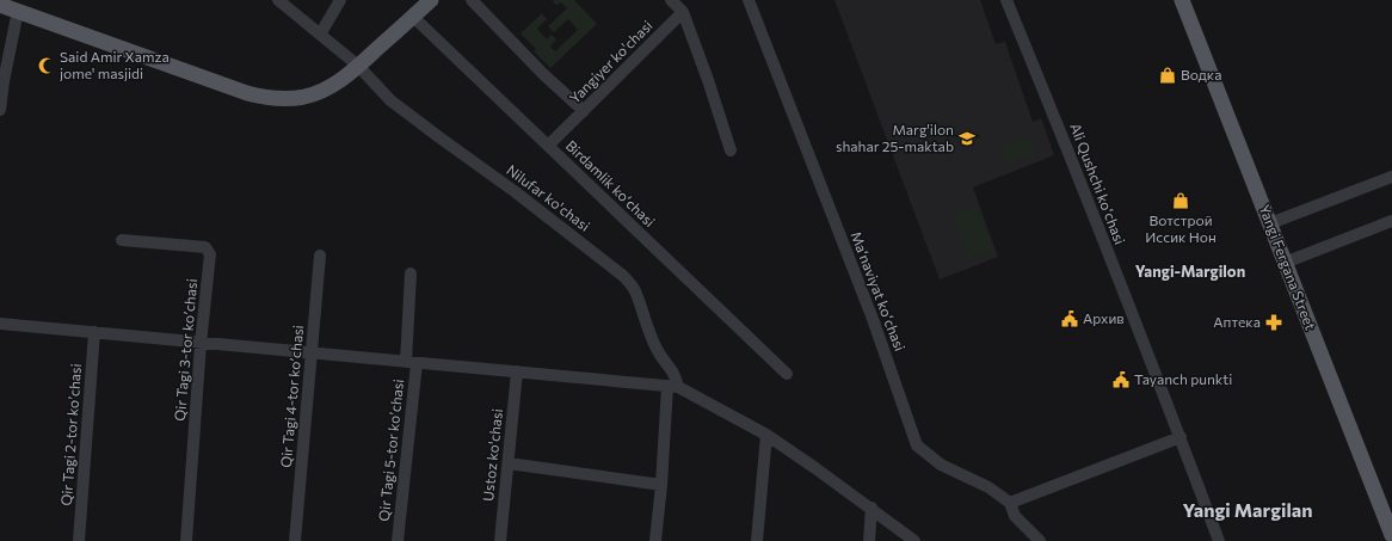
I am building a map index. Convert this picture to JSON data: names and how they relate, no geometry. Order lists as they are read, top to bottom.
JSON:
{
  "streets": {
    "main road": ["Yangi Fergana Street"],
    "street": [
      "Yangiyer ko'chasi",
      "Birdamlik koʻchasi",
      "Ali Qushchi koʻchasi",
      "Nilufar ko'chasi",
      "Maʻnaviyat koʻchasi",
      "Qir Tagi 3-tor koʼchasi",
      "Qir Tagi 4-tor koʼchasi",
      "Qir Tagi 2-tor koʼchasi",
      "Qir Tagi 5-tor koʼchasi",
      "Ustoz ko'chasi"
    ]
  },
  "crossings": [
    ["Yangiyer ko'chasi", "Birdamlik koʻchasi"]
  ],
  "districts": ["Yangi-Margilon", "Yangi Margilan"],
  "places": {
    "mosque": ["Said Amir Xamza jome' masjidi"],
    "shop": ["Водка", "Вотстрой Иссик Нон"],
    "school or university": ["Marg'ilon shahar 25-maktab"],
    "public building": ["Архив", "Tayanch punkti"],
    "pharmacy": ["Аптека"]
  }
}
